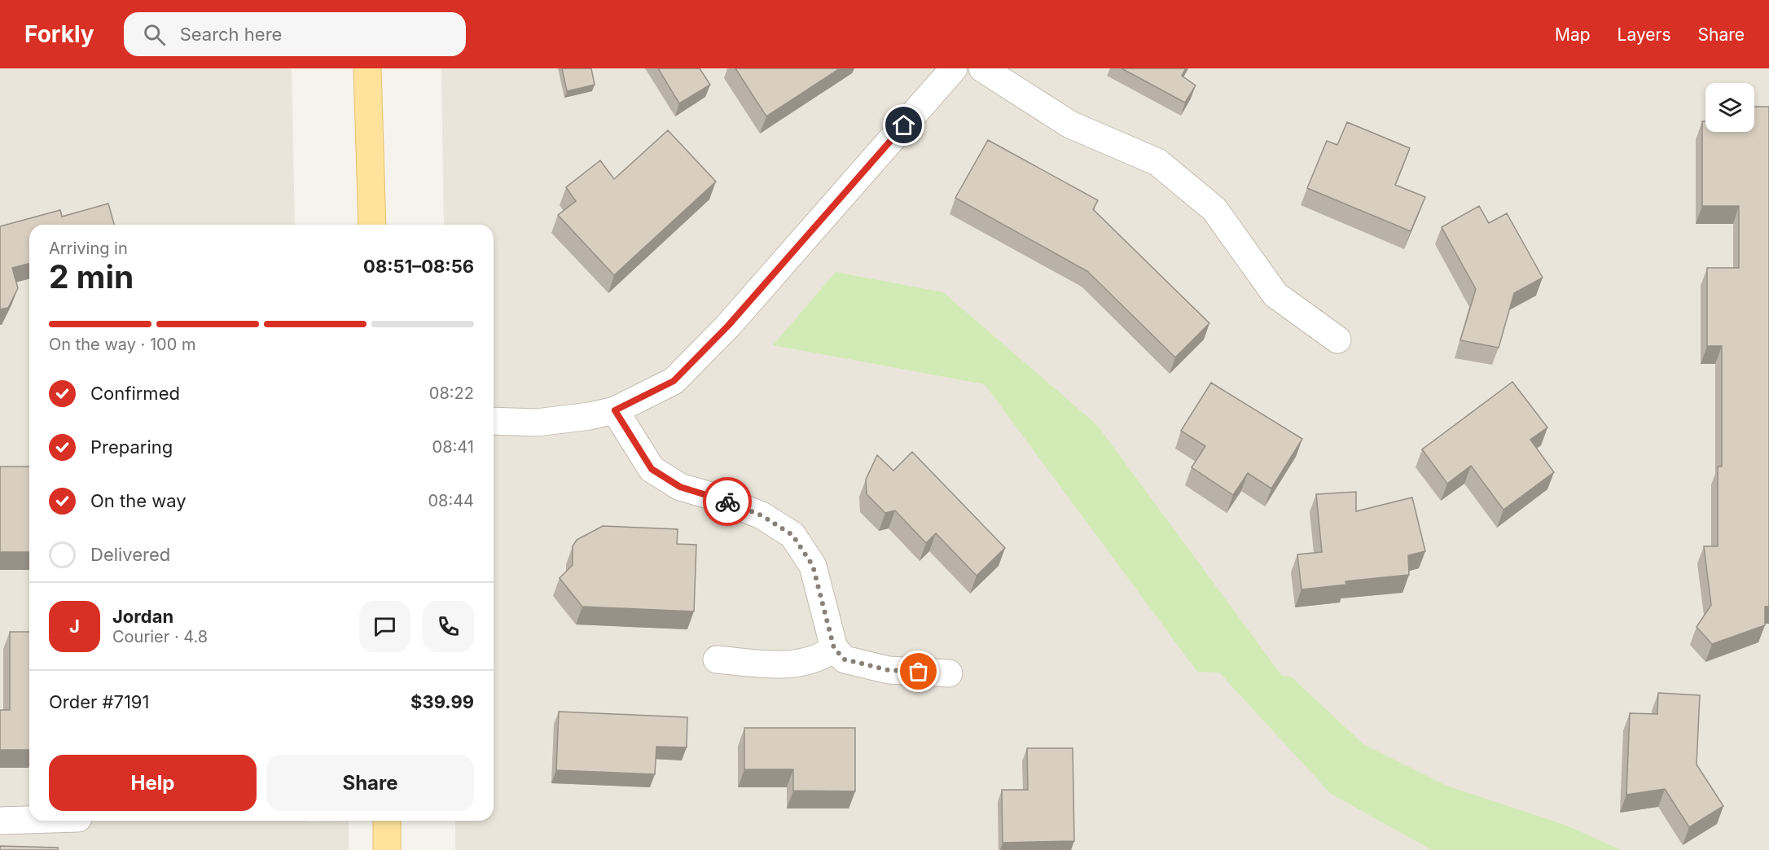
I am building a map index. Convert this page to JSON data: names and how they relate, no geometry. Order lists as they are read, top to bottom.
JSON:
{
  "page": {
    "header": "Forkly",
    "search": "Search here",
    "nav": ["Map", "Layers", "Share"],
    "heading": ["2 min", "Arriving in", "08:51–08:56"],
    "panel": [
      "Jordan",
      "Courier · 4.8",
      "Order #7191",
      "$39.99"
    ],
    "bar": "On the way · 100 m",
    "list": [
      ["Confirmed", "08:22"],
      ["Preparing", "08:41"],
      ["On the way", "08:44"],
      "Delivered"
    ],
    "round": "J",
    "buttons": ["Help", "Share"]
  }
}
